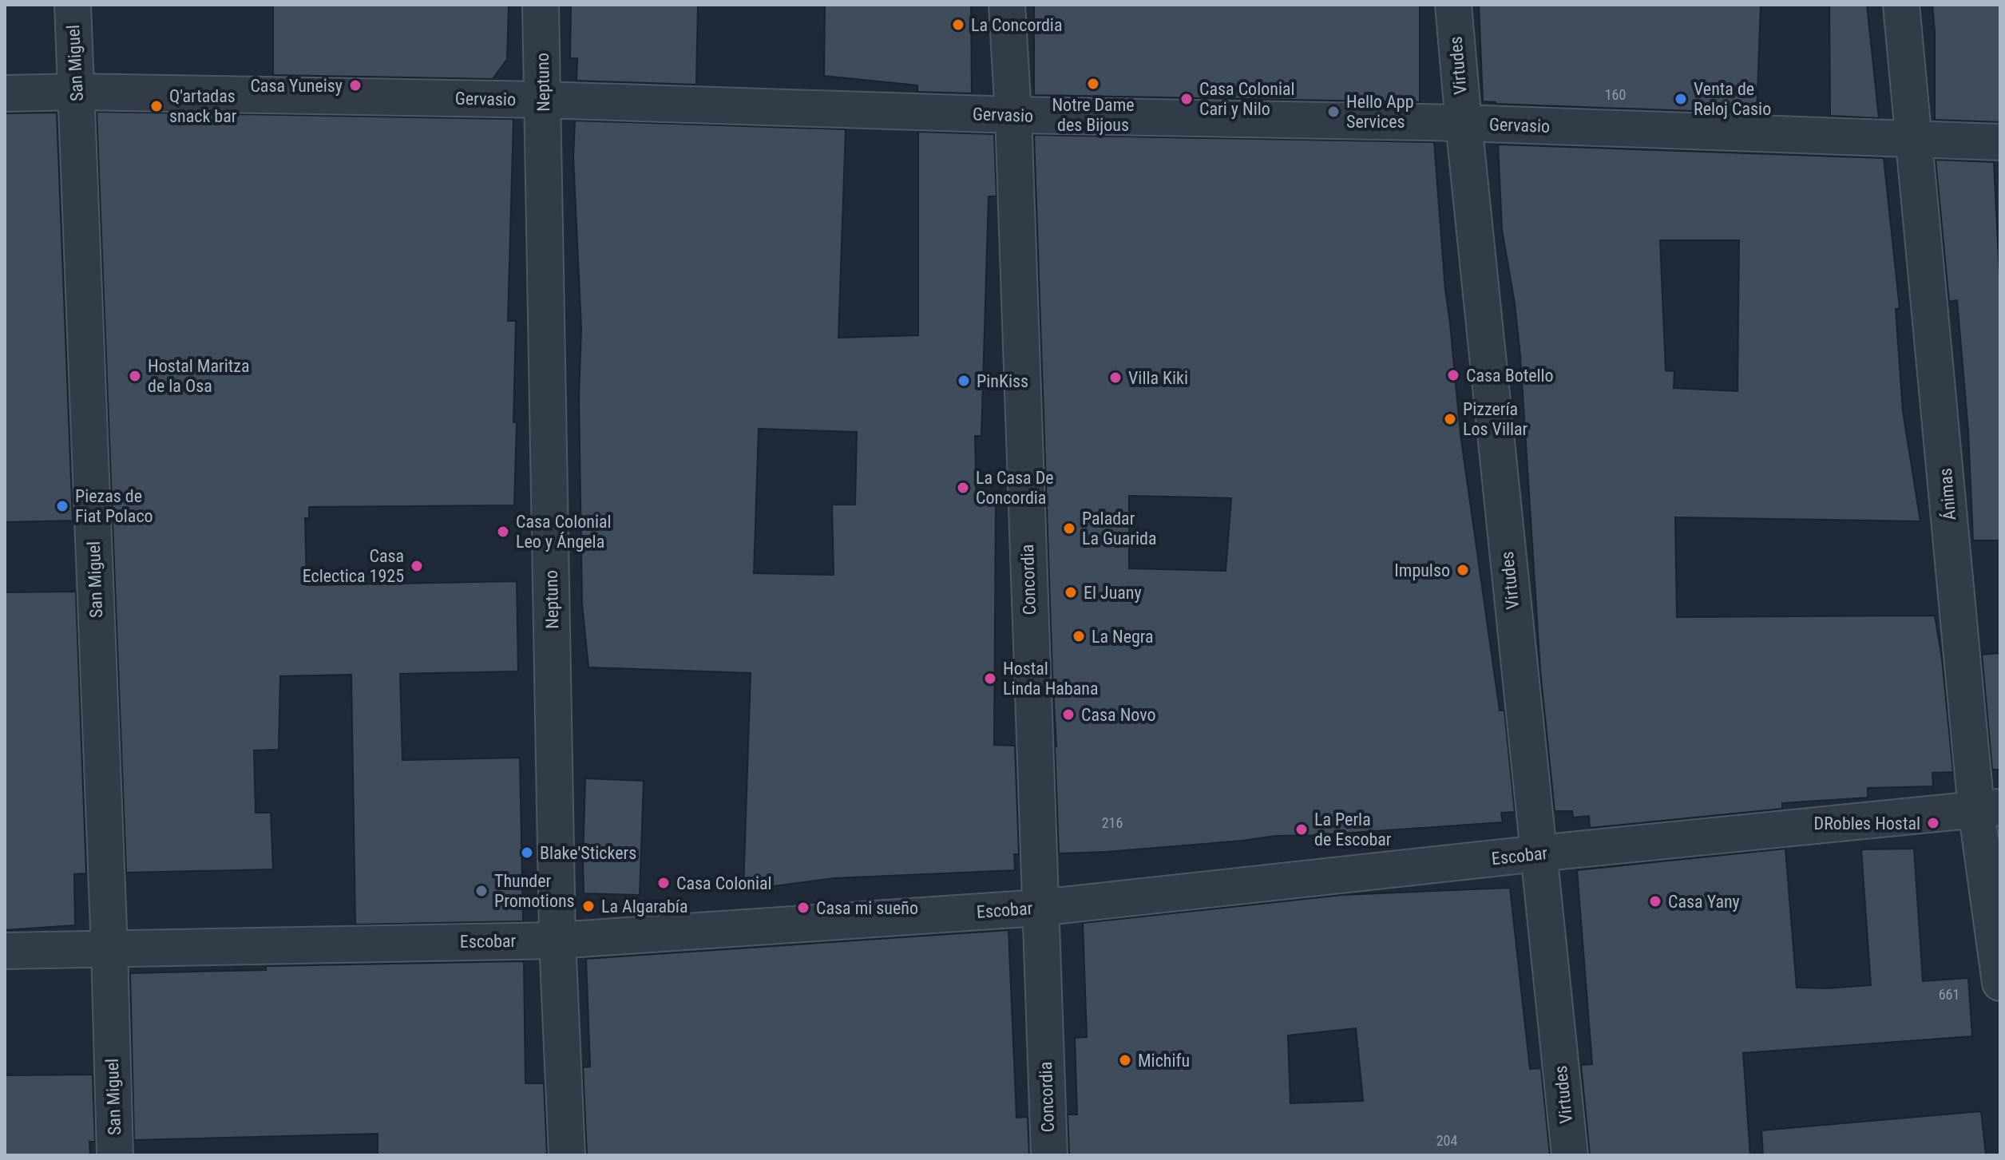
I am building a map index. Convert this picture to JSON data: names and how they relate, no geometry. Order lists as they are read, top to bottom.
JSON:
{
  "streets": {
    "street": [
      "San Miguel",
      "Virtudes",
      "Neptuno",
      "Gervasio",
      "Ánimas",
      "Concordia",
      "Escobar"
    ]
  },
  "crossings": [
    ["San Miguel", "Gervasio"],
    ["San Miguel", "Escobar"],
    ["Virtudes", "Gervasio"],
    ["Virtudes", "Escobar"],
    ["Neptuno", "Gervasio"],
    ["Neptuno", "Escobar"],
    ["Gervasio", "Ánimas"],
    ["Gervasio", "Concordia"],
    ["Ánimas", "Escobar"],
    ["Concordia", "Escobar"]
  ],
  "places": [
    "La Concordia",
    "Notre Dame des Bijous",
    "Casa Yuneisy",
    "Casa Colonial Cari y Nilo",
    "Venta de Reloj Casio",
    "Q'artadas snack bar",
    "Hello App Services",
    "Casa Botello",
    "Hostal Maritza de la Osa",
    "Villa Kiki",
    "PinKiss",
    "Pizzería Los Villar",
    "La Casa De Concordia",
    "Piezas de Fiat Polaco",
    "Paladar La Guarida",
    "Casa Colonial Leo y Ángela",
    "Casa Eclectica 1925",
    "Impulso",
    "El Juany",
    "La Negra",
    "Hostal Linda Habana",
    "Casa Novo",
    "DRobles Hostal",
    "La Perla de Escobar",
    "Blake'Stickers",
    "Casa Colonial",
    "Thunder Promotions",
    "Casa Yany",
    "La Algarabía",
    "Casa mi sueño",
    "Michifu"
  ],
  "house_numbers": [
    "160",
    "216",
    "661",
    "204"
  ]
}
